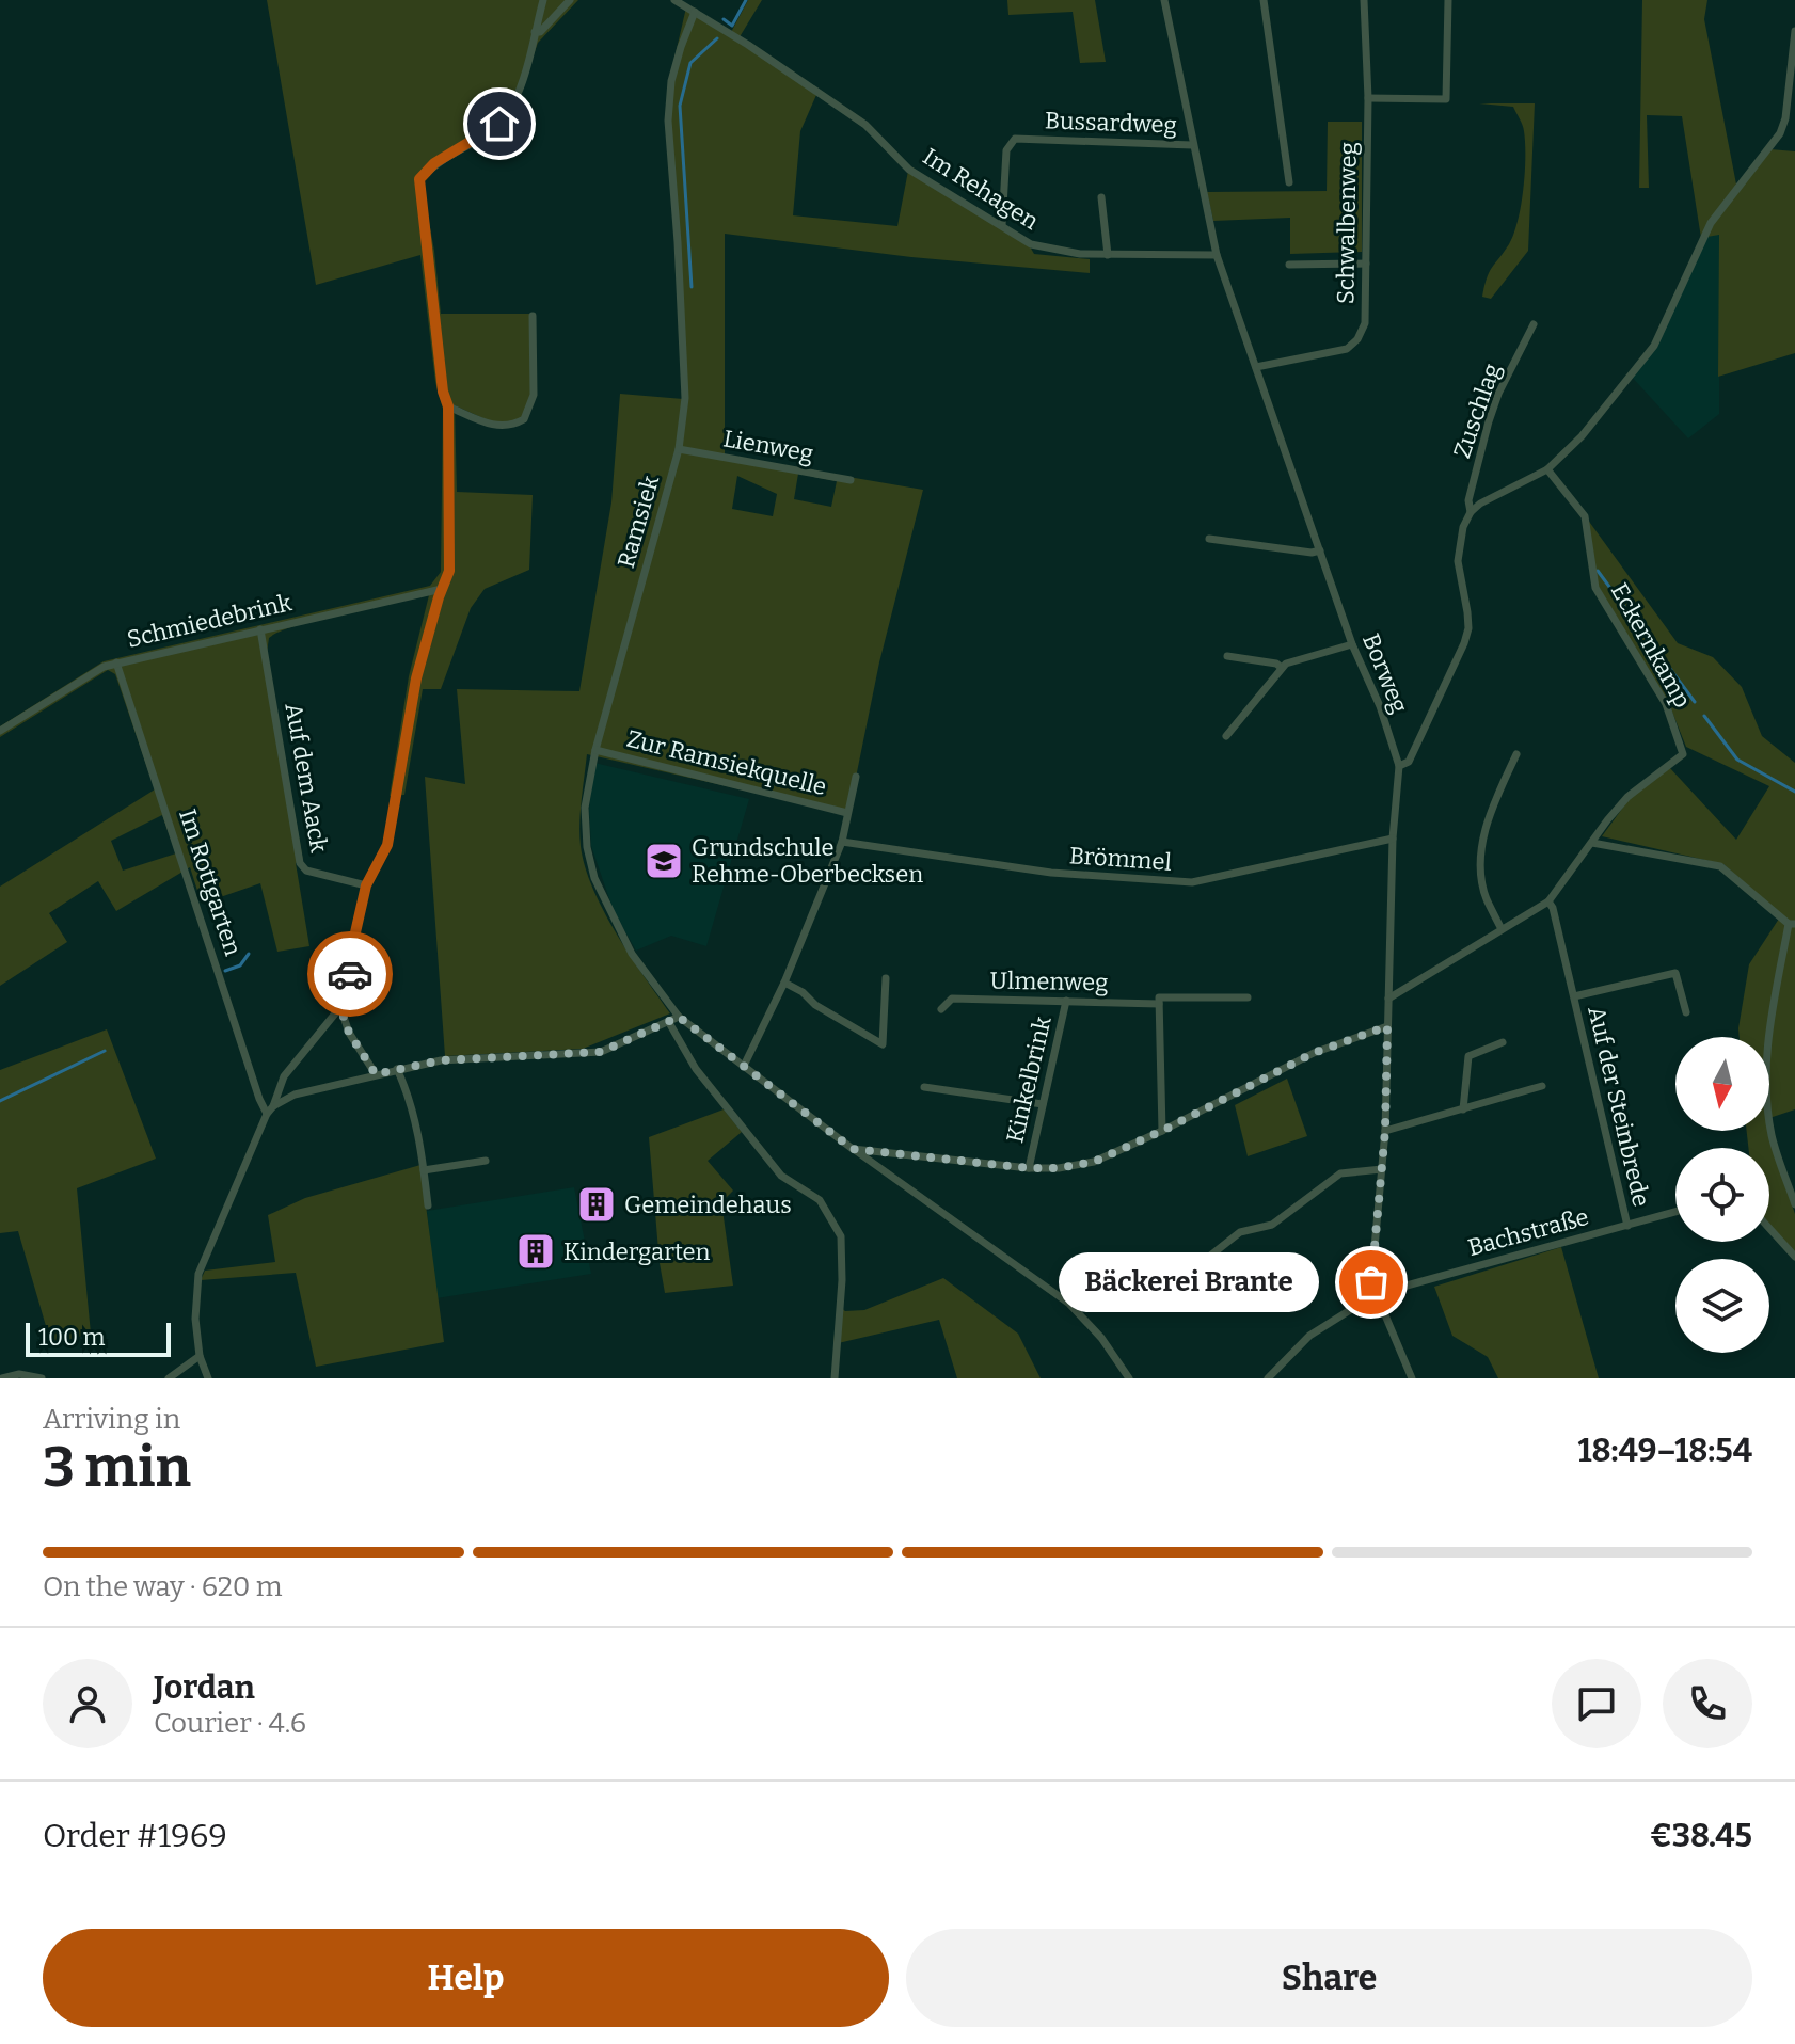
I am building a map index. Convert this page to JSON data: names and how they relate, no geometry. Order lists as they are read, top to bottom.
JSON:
{
  "streets": {
    "street": [
      "Bussardweg",
      "Im Rehagen",
      "Schwalbenweg",
      "Zuschlag",
      "Lienweg",
      "Ramsiek",
      "Schmiedebrink",
      "Eckernkamp",
      "Borweg",
      "Zur Ramsiekquelle",
      "Auf dem Aack",
      "Brömmel",
      "Im Rottgarten",
      "Ulmenweg",
      "Kinkelbrink",
      "Auf der Steinbrede",
      "Bachstraße"
    ]
  },
  "crossings": [
    ["Bussardweg", "Im Rehagen"],
    ["Bussardweg", "Borweg"],
    ["Im Rehagen", "Ramsiek"],
    ["Im Rehagen", "Borweg"],
    ["Schwalbenweg", "Borweg"],
    ["Zuschlag", "Borweg"],
    ["Lienweg", "Ramsiek"],
    ["Ramsiek", "Zur Ramsiekquelle"],
    ["Schmiedebrink", "Auf dem Aack"],
    ["Schmiedebrink", "Im Rottgarten"],
    ["Eckernkamp", "Auf der Steinbrede"],
    ["Borweg", "Brömmel"],
    ["Borweg", "Bachstraße"],
    ["Ulmenweg", "Kinkelbrink"],
    ["Auf der Steinbrede", "Bachstraße"]
  ],
  "places": {
    "school or university": ["Grundschule Rehme-Oberbecksen"],
    "building": ["Gemeindehaus", "Kindergarten"],
    "other": ["Bäckerei Brante"]
  },
  "scale_bar": "100 m",
  "north": "bottom",
  "page": {
    "bubble": "Bäckerei Brante",
    "scale": "100 m",
    "heading": ["3 min", "Arriving in", "18:49–18:54"],
    "panel": [
      "Jordan",
      "Courier · 4.6",
      "Order #1969",
      "€38.45"
    ],
    "bar": "On the way · 620 m",
    "buttons": ["Help", "Share"]
  }
}
